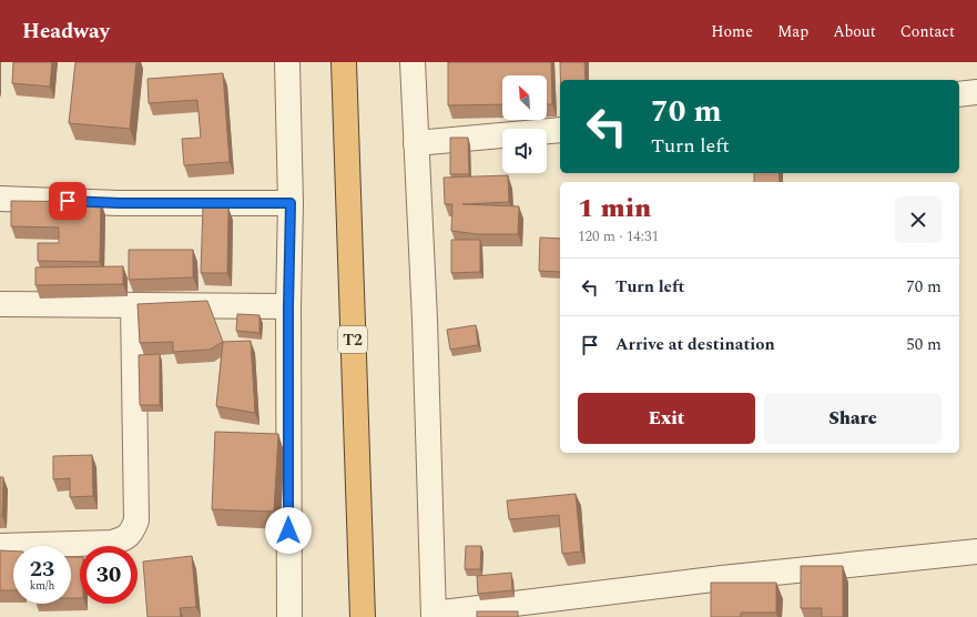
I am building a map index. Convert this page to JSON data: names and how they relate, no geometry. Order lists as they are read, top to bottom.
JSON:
{
  "streets": {
    "highway": ["T2"]
  },
  "north": "top left",
  "page": {
    "header": "Headway",
    "nav": [
      "Home",
      "Map",
      "About",
      "Contact"
    ],
    "turn": ["70 m", "Turn left"],
    "heading": ["1 min", "120 m · 14:31"],
    "list": [
      {
        "name": "Turn left",
        "value": "70 m"
      },
      {
        "name": "Arrive at destination",
        "value": "50 m"
      }
    ],
    "buttons": ["Exit", "Share"],
    "speed": "23 km/h",
    "limit": "30"
  }
}
